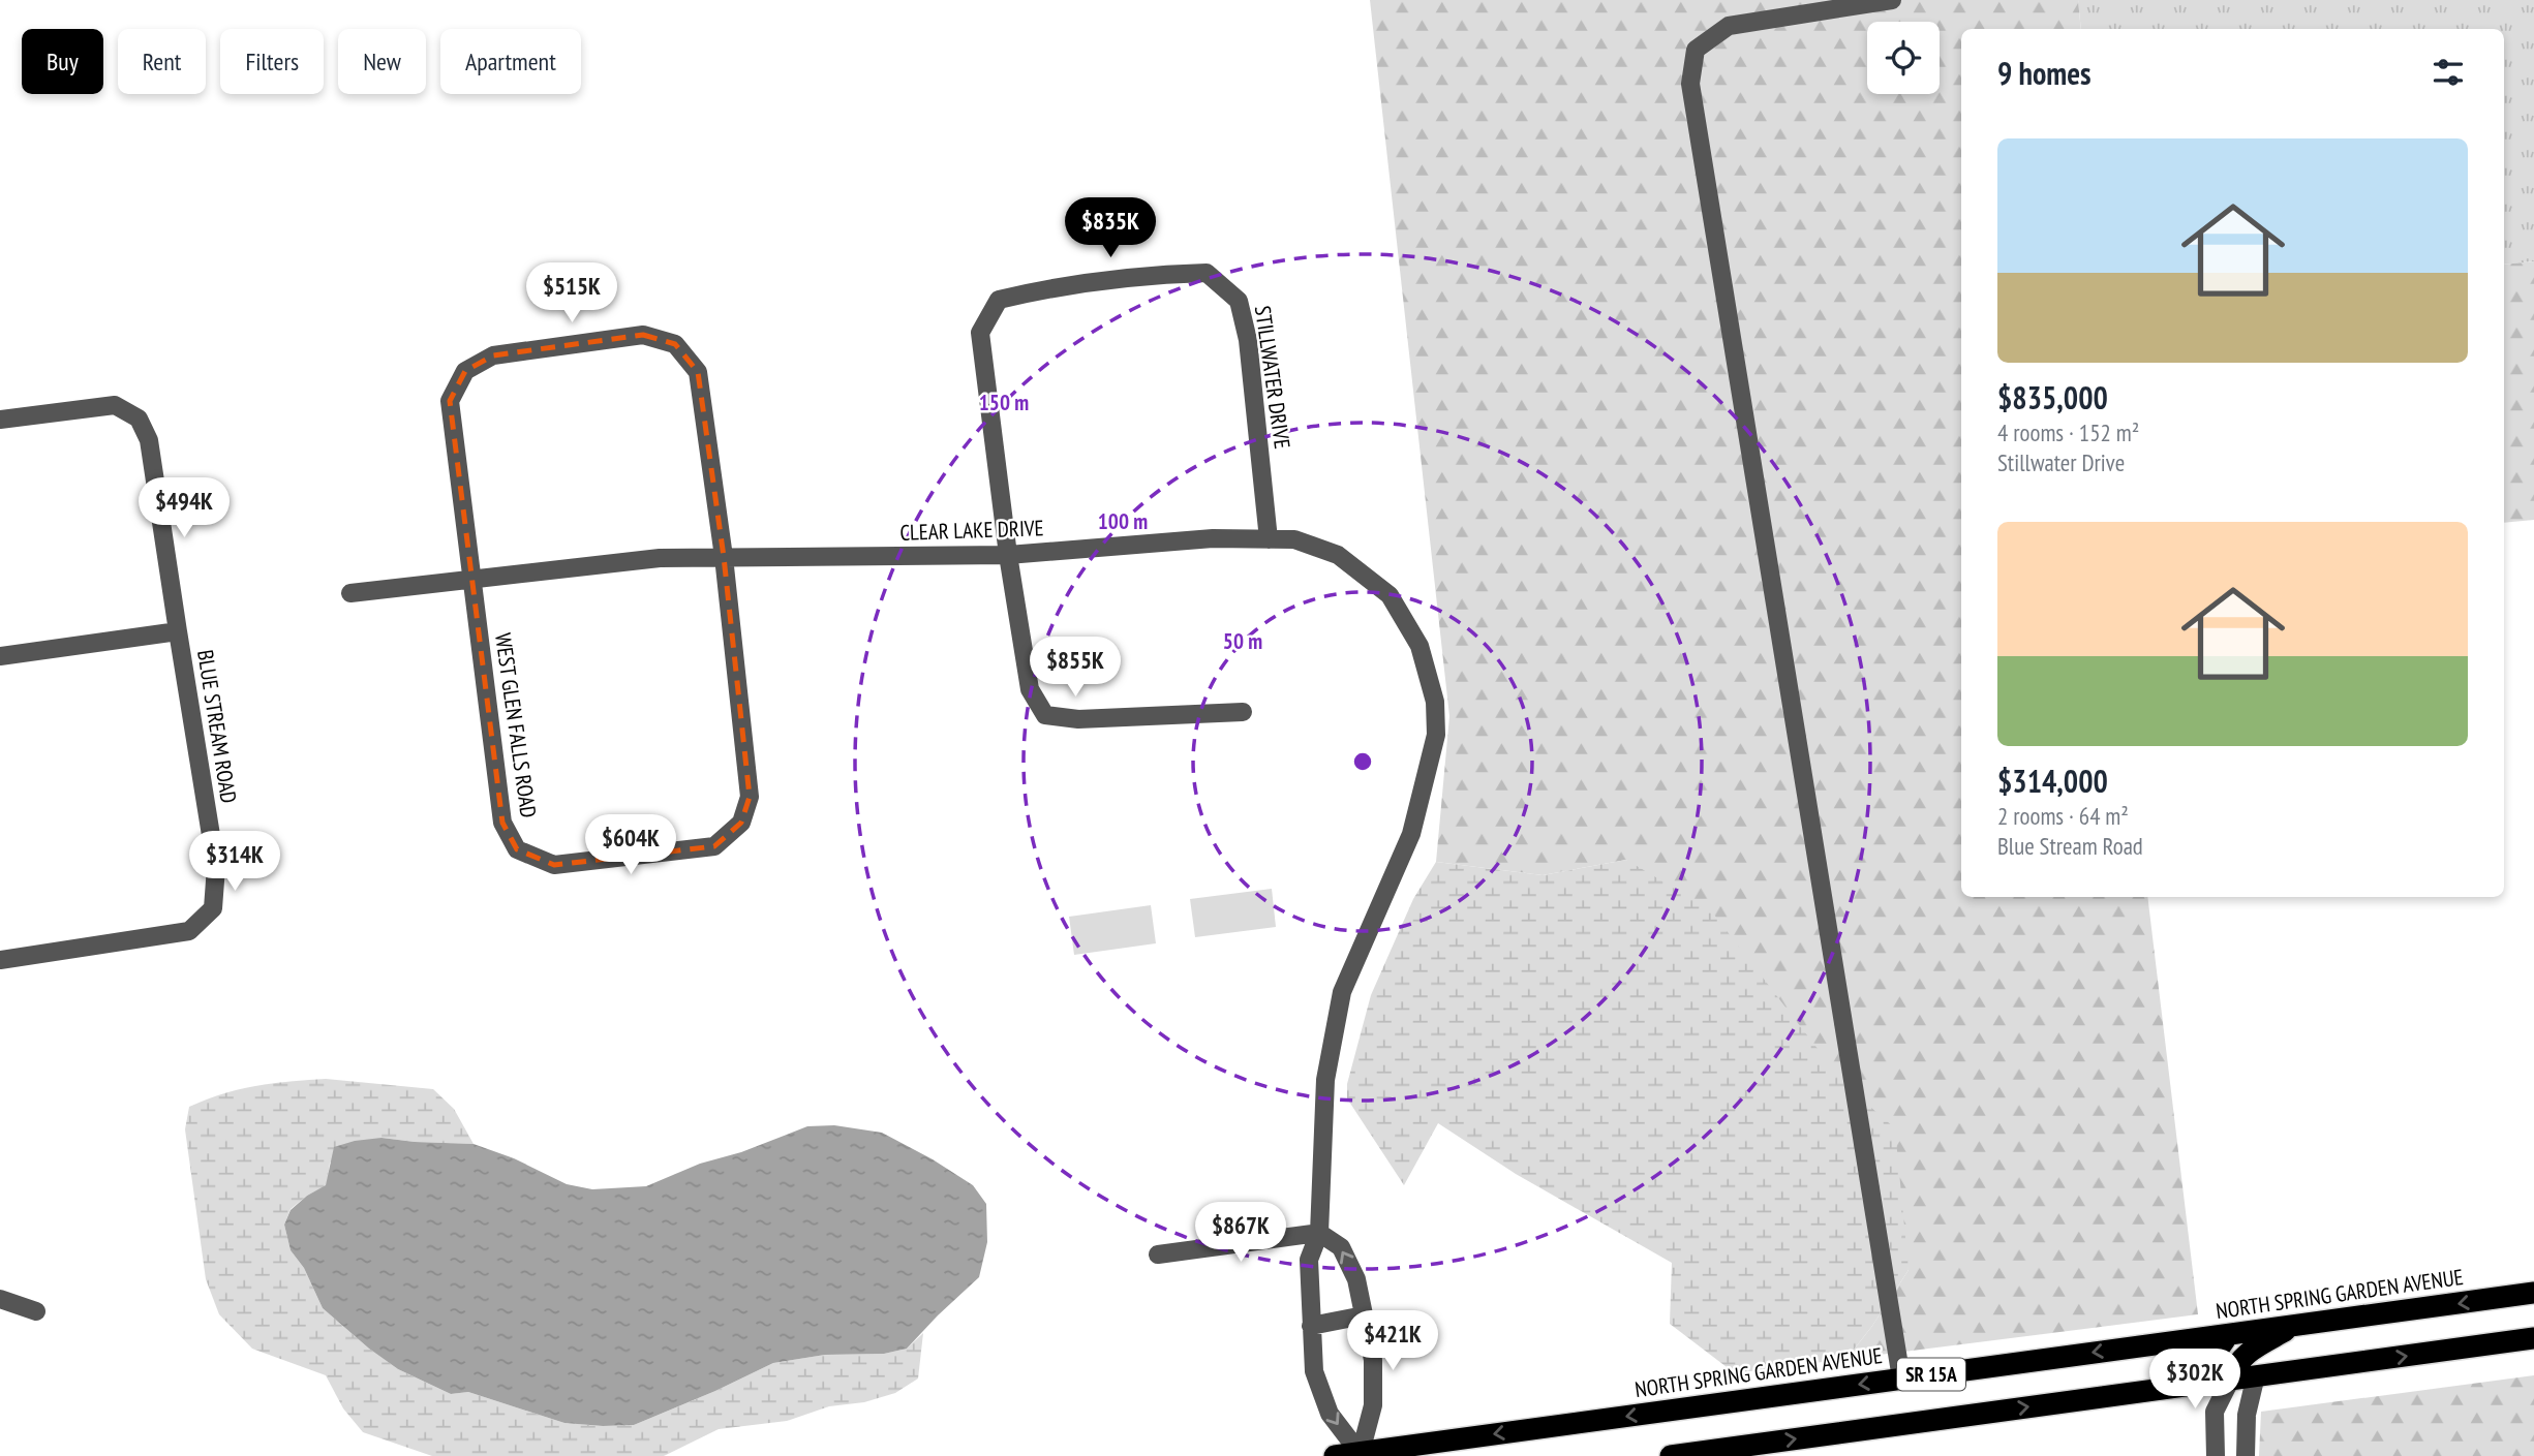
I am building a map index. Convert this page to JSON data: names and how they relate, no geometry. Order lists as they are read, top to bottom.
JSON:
{
  "streets": {
    "highway": ["NORTH SPRING GARDEN AVENUE", "SR 15A"],
    "street": [
      "STILLWATER DRIVE",
      "CLEAR LAKE DRIVE",
      "WEST GLEN FALLS ROAD",
      "BLUE STREAM ROAD"
    ]
  },
  "crossings": [
    ["STILLWATER DRIVE", "CLEAR LAKE DRIVE"],
    ["CLEAR LAKE DRIVE", "WEST GLEN FALLS ROAD"],
    ["CLEAR LAKE DRIVE", "NORTH SPRING GARDEN AVENUE"]
  ],
  "page": {
    "chip": [
      "Buy",
      "Rent",
      "Filters",
      "New",
      "Apartment"
    ],
    "heading": "9 homes",
    "list": [
      {
        "name": "$835,000",
        "note": "4 rooms · 152 m² · Stillwater Drive"
      },
      {
        "name": "$314,000",
        "note": "2 rooms · 64 m² · Blue Stream Road"
      }
    ],
    "price": [
      "$835K",
      "$515K",
      "$494K",
      "$855K",
      "$604K",
      "$314K",
      "$867K",
      "$421K",
      "$302K"
    ]
  },
  "rings": ["150 m", "100 m", "50 m"]
}
